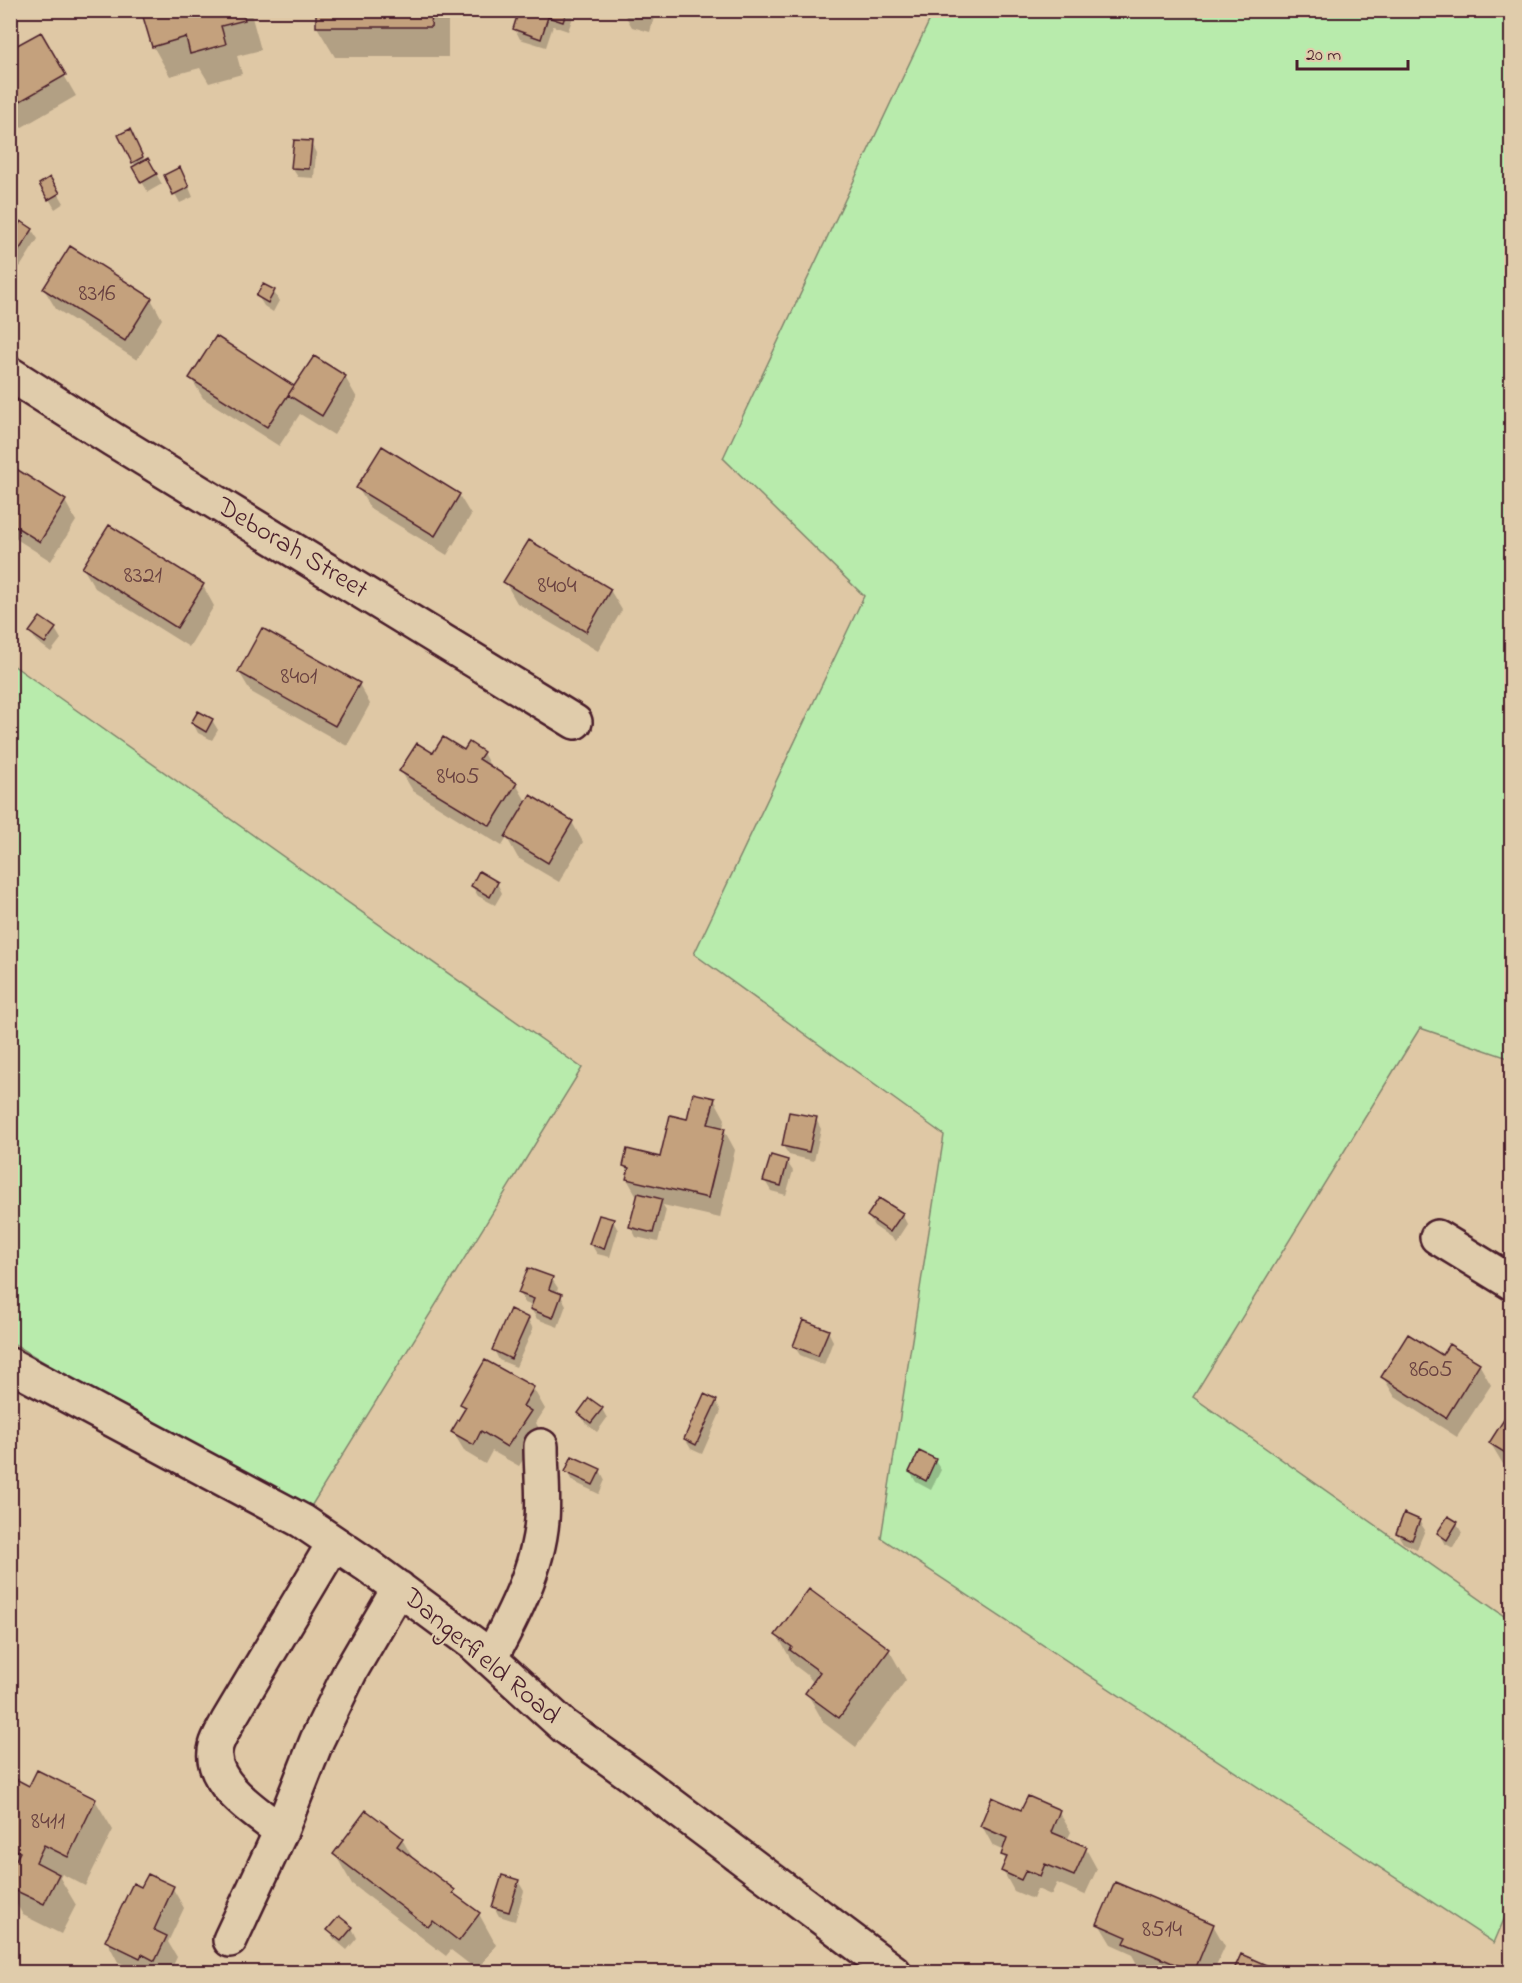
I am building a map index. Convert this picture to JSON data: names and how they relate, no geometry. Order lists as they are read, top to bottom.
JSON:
{
  "streets": {
    "street": ["Deborah Street", "Dangerfield Road"]
  },
  "house_numbers": [
    "8316",
    "8321",
    "8404",
    "8401",
    "8405",
    "8605",
    "8411",
    "8514"
  ],
  "scale_bar": "20 m"
}
